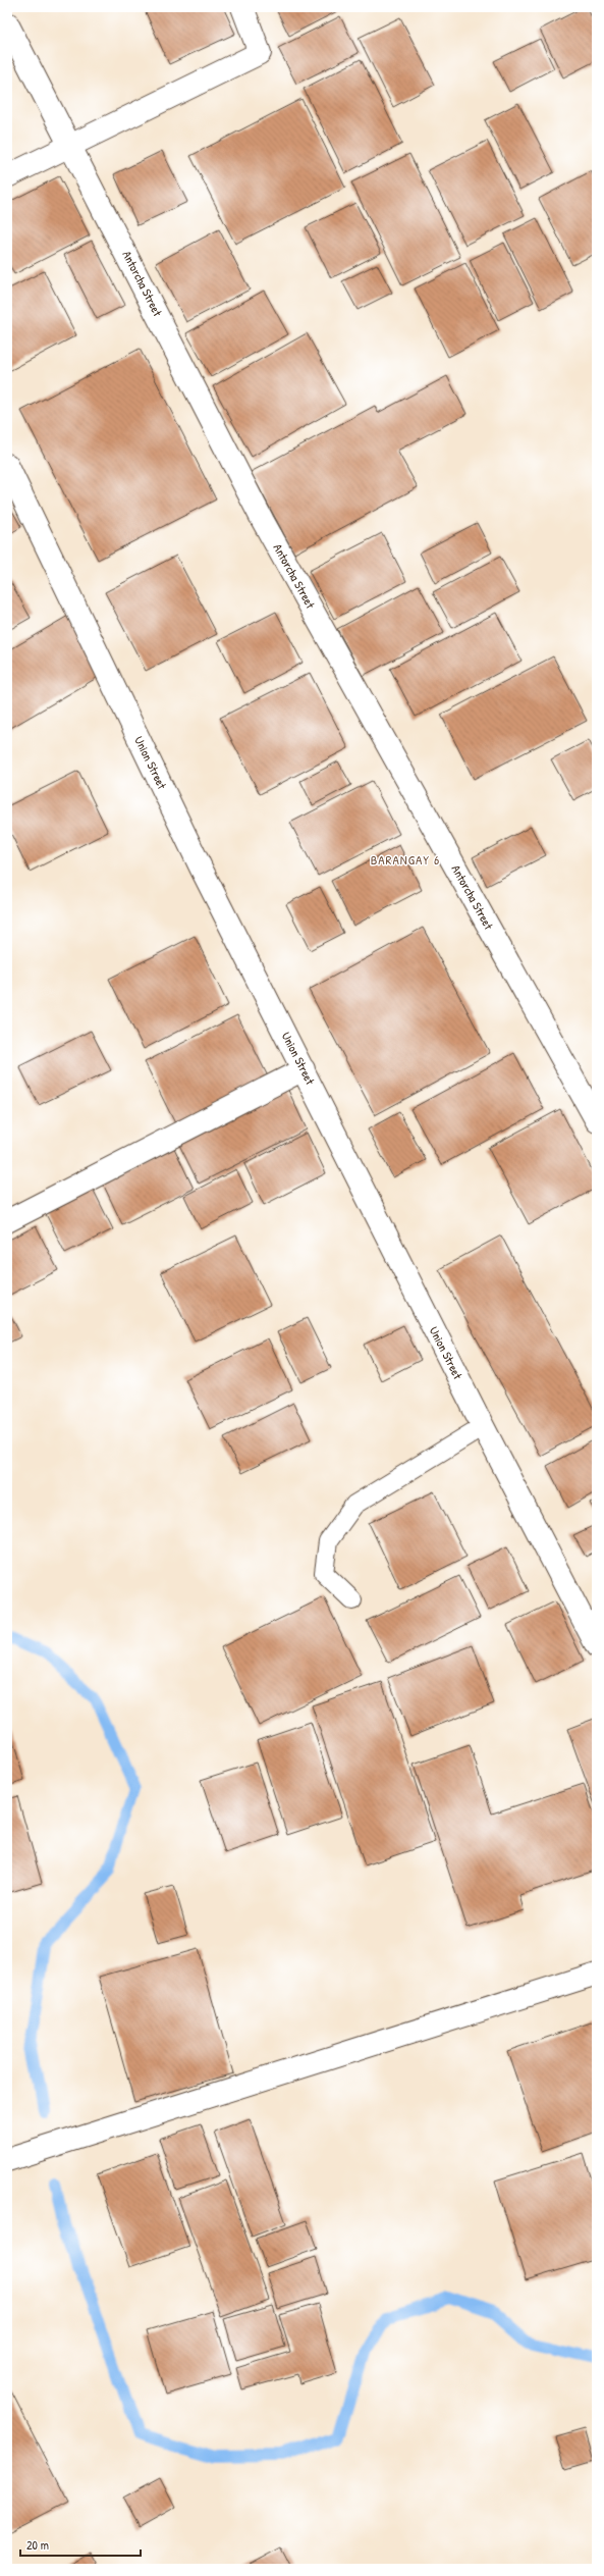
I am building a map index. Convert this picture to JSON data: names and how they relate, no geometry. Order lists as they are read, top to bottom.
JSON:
{
  "streets": {
    "street": ["Antorcha Street", "Union Street"]
  },
  "districts": ["BARANGAY 6"],
  "scale_bar": "20 m"
}
